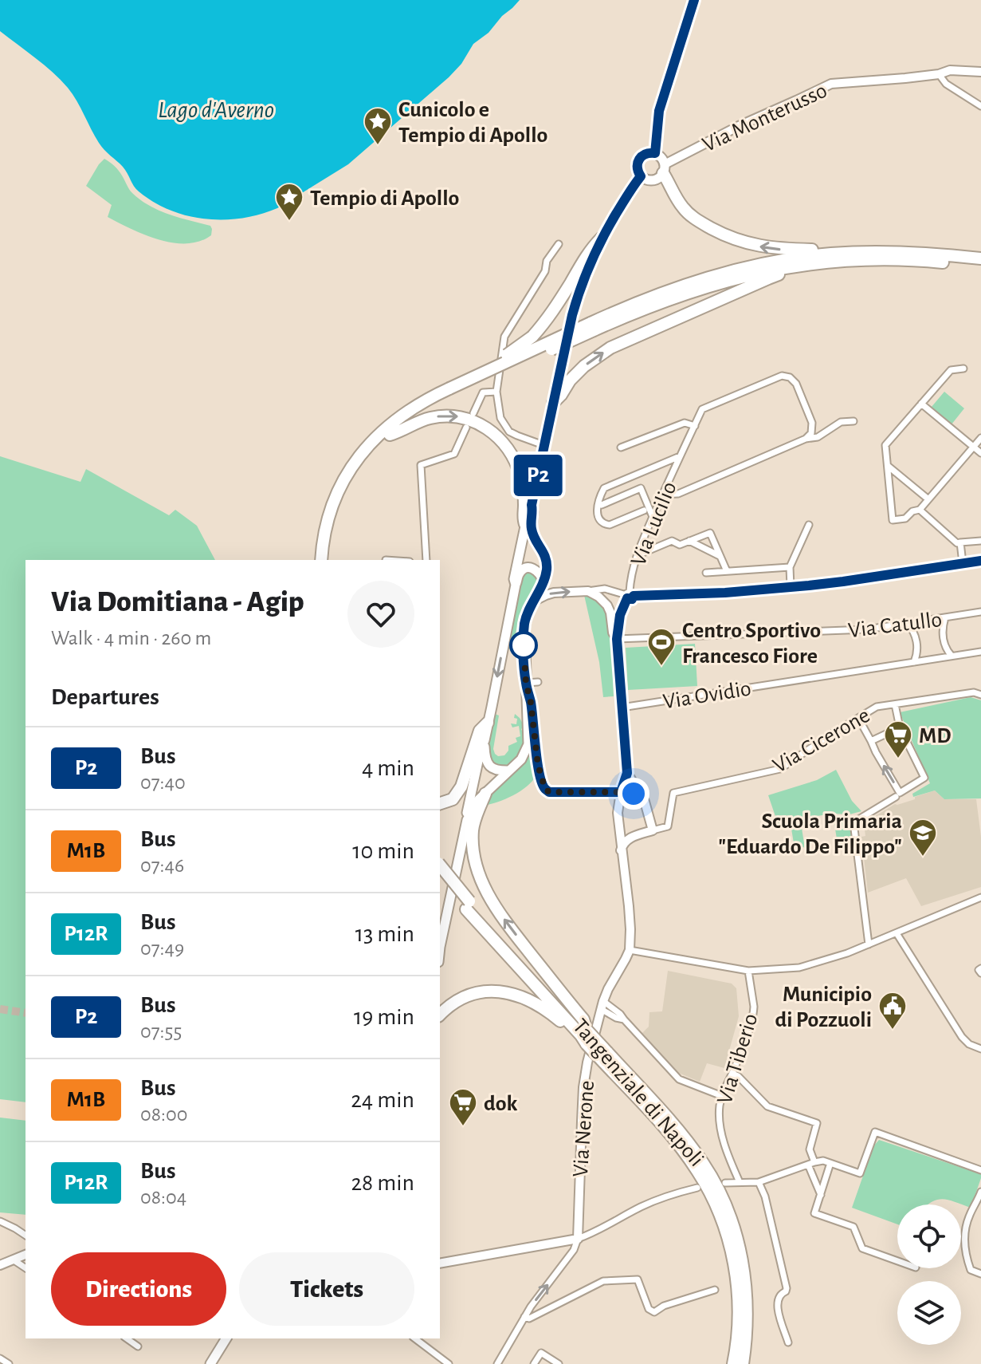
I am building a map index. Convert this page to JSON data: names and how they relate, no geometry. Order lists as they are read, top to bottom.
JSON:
{
  "streets": {
    "highway": ["Tangenziale di Napoli"],
    "street": [
      "Via Monterusso",
      "Via Lucilio",
      "Via Catullo",
      "Via Ovidio",
      "Via Cicerone",
      "Via Tiberio",
      "Via Nerone"
    ]
  },
  "crossings": [
    ["Via Lucilio", "Via Catullo"]
  ],
  "water": ["Lago d'Averno"],
  "places": {
    "place": ["Cunicolo e Tempio di Apollo", "Tempio di Apollo"],
    "sports": ["Centro Sportivo Francesco Fiore"],
    "supermarket": ["MD", "dok"],
    "school or university": ["Scuola Primaria \"Eduardo De Filippo\""],
    "public building": ["Municipio di Pozzuoli"]
  },
  "lines": ["bus line P2"],
  "page": {
    "on_map": "P2",
    "heading": [
      ["Via Domitiana - Agip", "Walk · 4 min · 260 m"],
      "Departures"
    ],
    "list": [
      {
        "mark": "P2",
        "name": "Bus",
        "note": "07:40",
        "value": "4 min"
      },
      {
        "mark": "M1B",
        "name": "Bus",
        "note": "07:46",
        "value": "10 min"
      },
      {
        "mark": "P12R",
        "name": "Bus",
        "note": "07:49",
        "value": "13 min"
      },
      {
        "mark": "P2",
        "name": "Bus",
        "note": "07:55",
        "value": "19 min"
      },
      {
        "mark": "M1B",
        "name": "Bus",
        "note": "08:00",
        "value": "24 min"
      },
      {
        "mark": "P12R",
        "name": "Bus",
        "note": "08:04",
        "value": "28 min"
      }
    ],
    "buttons": ["Directions", "Tickets"]
  }
}
